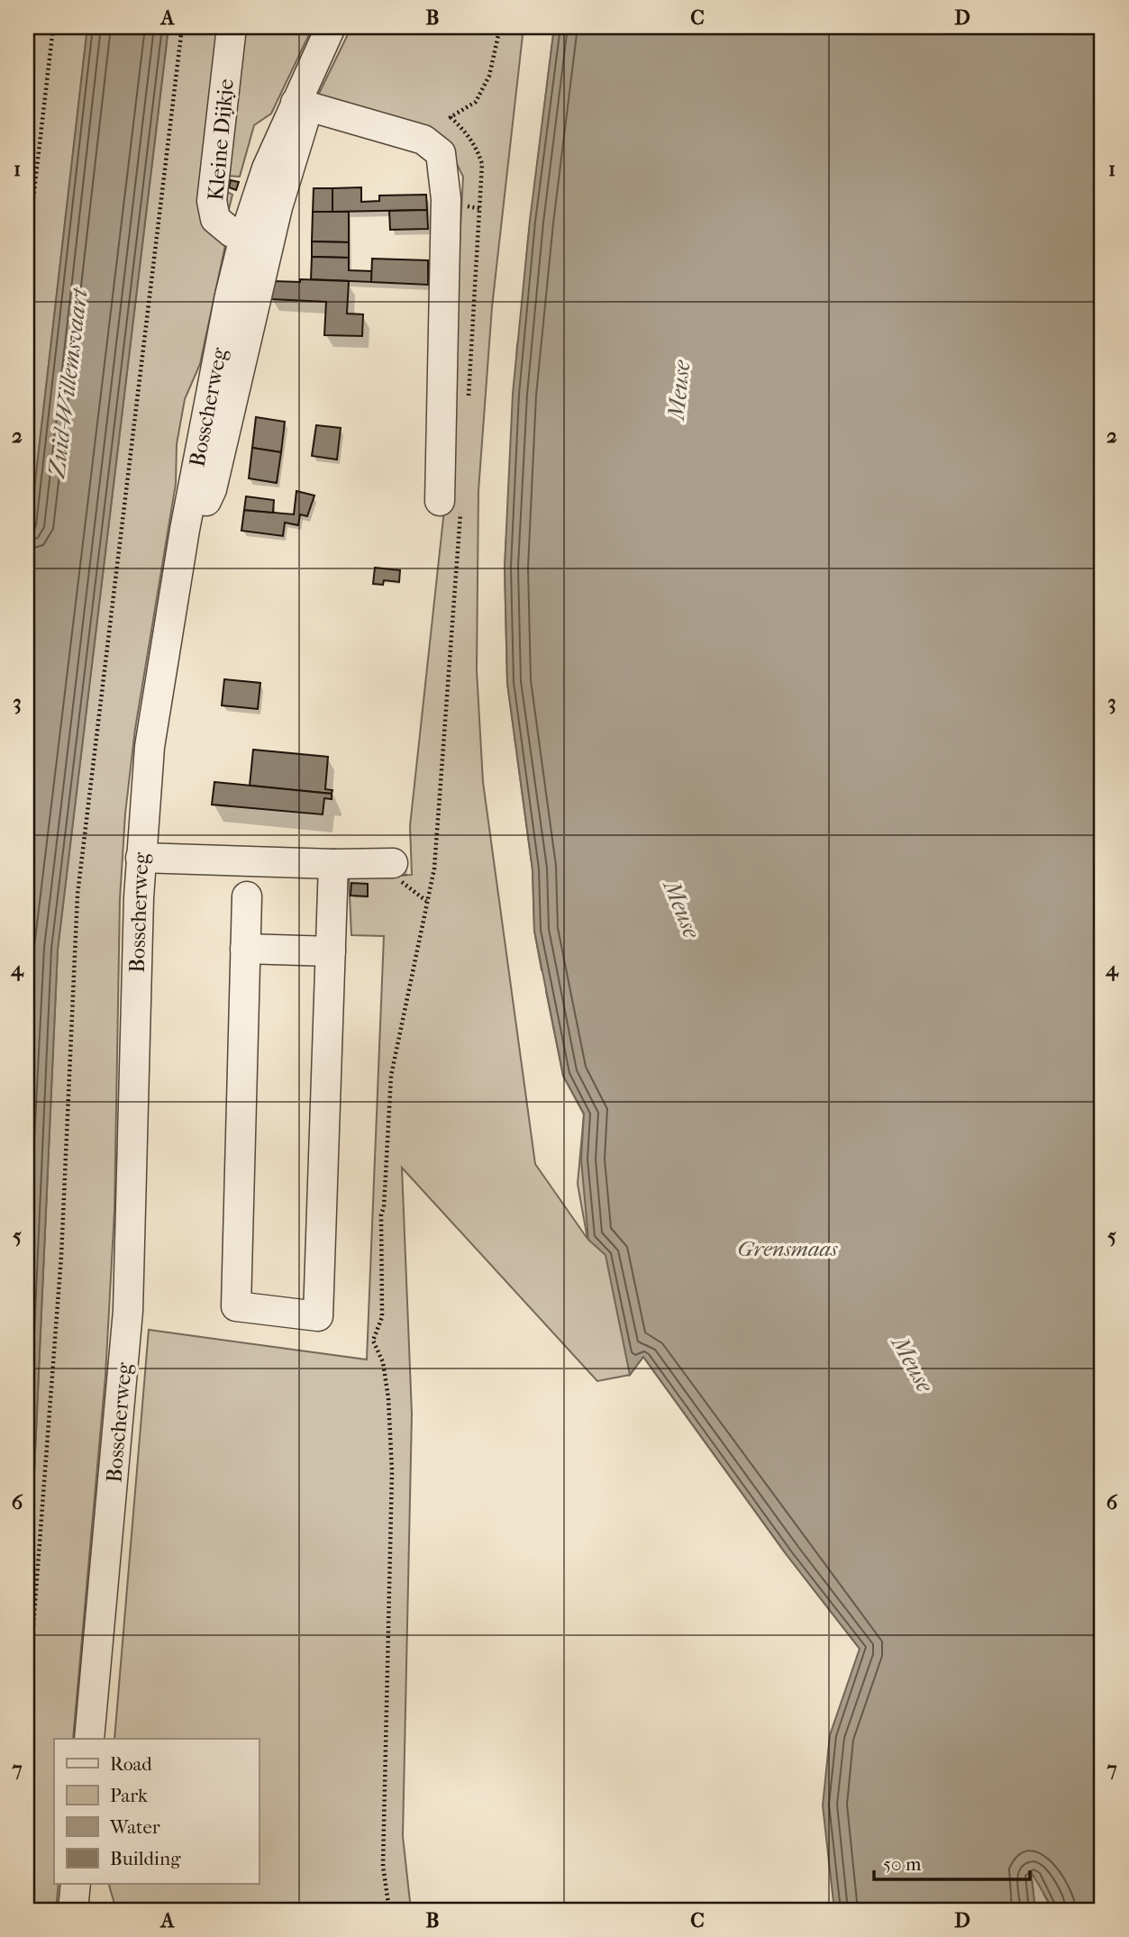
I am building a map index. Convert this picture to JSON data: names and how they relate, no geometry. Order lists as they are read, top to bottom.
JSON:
{
  "streets": {
    "street": ["Kleine Dijkje", "Bosscherweg"]
  },
  "crossings": [
    ["Kleine Dijkje", "Bosscherweg"]
  ],
  "water": ["Zuid-Willemsvaart", "Meuse"],
  "parks": ["Grensmaas"],
  "legend": [
    "Road",
    "Park",
    "Water",
    "Building"
  ],
  "scale_bar": "50 m",
  "grid": {
    "columns": [
      "A",
      "B",
      "C",
      "D"
    ],
    "rows": [
      "1",
      "2",
      "3",
      "4",
      "5",
      "6",
      "7"
    ]
  }
}
